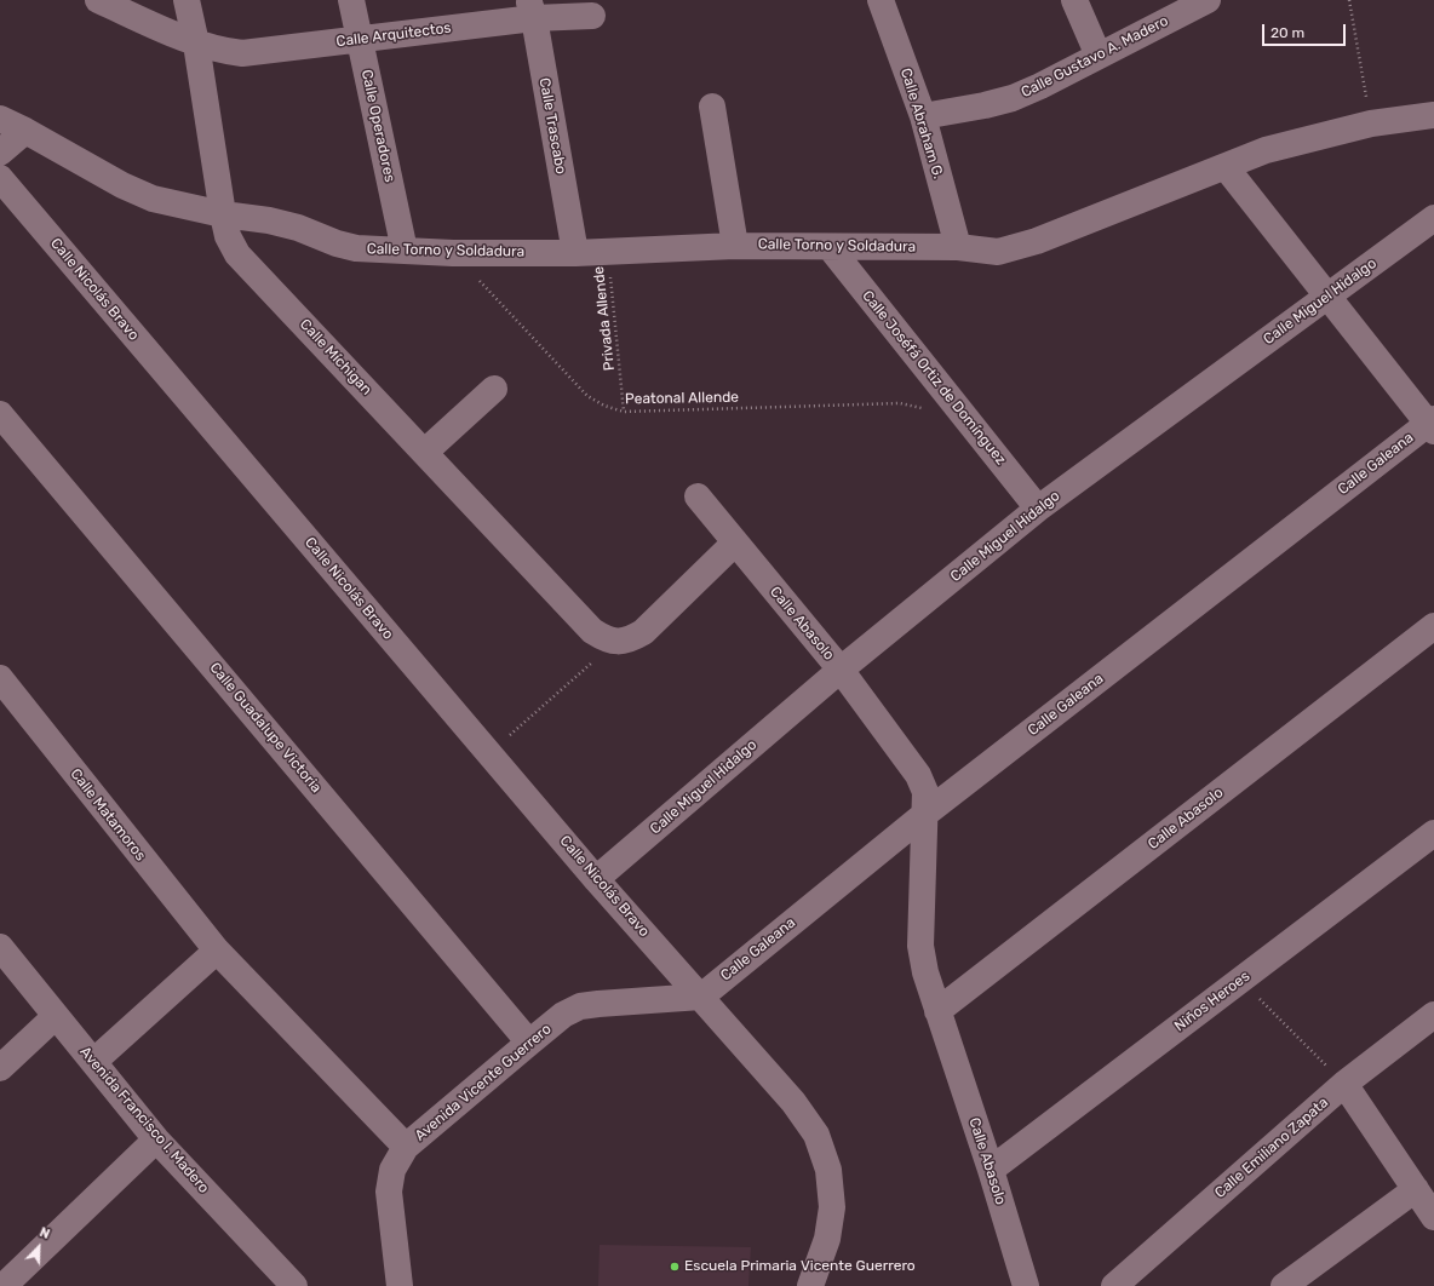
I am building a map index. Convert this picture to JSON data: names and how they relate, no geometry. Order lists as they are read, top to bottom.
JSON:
{
  "streets": {
    "street": [
      "Calle Arquitectos",
      "Calle Gustavo A. Madero",
      "Calle Abraham G.",
      "Calle Operadores",
      "Calle Trascabo",
      "Calle Torno y Soldadura",
      "Calle Nicolás Bravo",
      "Calle Miguel Hidalgo",
      "Calle Míchigan",
      "Calle Joséfá Ortiz de Domínguez",
      "Calle Galeana",
      "Calle Abasolo",
      "Calle Guadalupe Victoria",
      "Calle Matamoros",
      "Niños Heroes",
      "Avenida Vicente Guerrero",
      "Avenida Francisco I. Madero",
      "Calle Emiliano Zapata"
    ],
    "path": ["Privada Allende", "Peatonal Allende"]
  },
  "crossings": [
    ["Calle Arquitectos", "Calle Operadores"],
    ["Calle Arquitectos", "Calle Trascabo"],
    ["Calle Arquitectos", "Calle Míchigan"],
    ["Calle Gustavo A. Madero", "Calle Abraham G."],
    ["Calle Abraham G.", "Calle Torno y Soldadura"],
    ["Calle Operadores", "Calle Torno y Soldadura"],
    ["Calle Trascabo", "Calle Torno y Soldadura"],
    ["Calle Torno y Soldadura", "Privada Allende"],
    ["Calle Torno y Soldadura", "Calle Míchigan"],
    ["Calle Torno y Soldadura", "Calle Joséfá Ortiz de Domínguez"],
    ["Calle Torno y Soldadura", "Peatonal Allende"],
    ["Calle Nicolás Bravo", "Calle Miguel Hidalgo"],
    ["Calle Nicolás Bravo", "Calle Galeana"],
    ["Calle Nicolás Bravo", "Avenida Vicente Guerrero"],
    ["Calle Miguel Hidalgo", "Calle Joséfá Ortiz de Domínguez"],
    ["Calle Miguel Hidalgo", "Calle Abasolo"],
    ["Privada Allende", "Peatonal Allende"],
    ["Calle Galeana", "Calle Abasolo"],
    ["Calle Galeana", "Avenida Vicente Guerrero"],
    ["Calle Abasolo", "Niños Heroes"],
    ["Calle Guadalupe Victoria", "Avenida Vicente Guerrero"],
    ["Calle Matamoros", "Avenida Vicente Guerrero"]
  ],
  "places": ["Escuela Primaria Vicente Guerrero"],
  "scale_bar": "20 m",
  "north": "top right"
}
